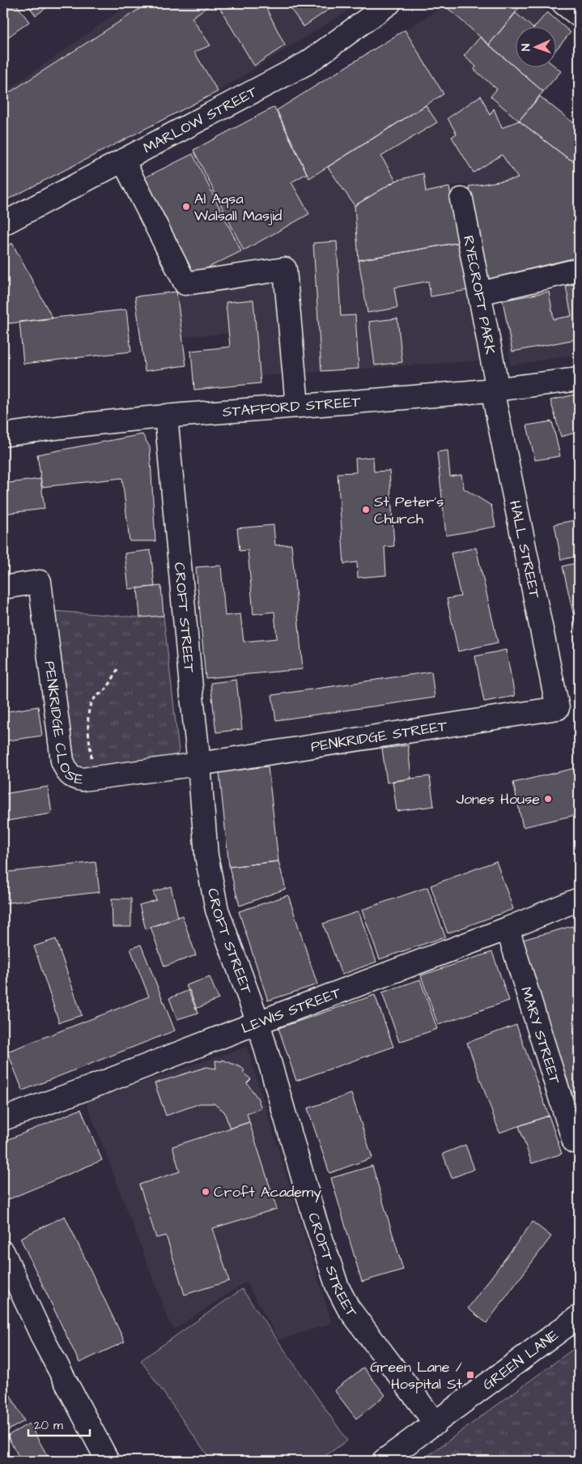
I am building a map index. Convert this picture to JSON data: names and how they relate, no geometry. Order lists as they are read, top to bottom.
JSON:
{
  "streets": {
    "main road": [
      "MARLOW STREET",
      "RYECROFT PARK",
      "STAFFORD STREET",
      "HALL STREET",
      "CROFT STREET",
      "PENKRIDGE CLOSE",
      "PENKRIDGE STREET",
      "LEWIS STREET",
      "MARY STREET",
      "GREEN LANE"
    ]
  },
  "crossings": [
    ["RYECROFT PARK", "STAFFORD STREET"],
    ["RYECROFT PARK", "HALL STREET"],
    ["STAFFORD STREET", "HALL STREET"],
    ["STAFFORD STREET", "CROFT STREET"],
    ["HALL STREET", "PENKRIDGE STREET"],
    ["CROFT STREET", "PENKRIDGE CLOSE"],
    ["CROFT STREET", "PENKRIDGE STREET"],
    ["CROFT STREET", "LEWIS STREET"],
    ["CROFT STREET", "GREEN LANE"],
    ["PENKRIDGE CLOSE", "PENKRIDGE STREET"],
    ["LEWIS STREET", "MARY STREET"]
  ],
  "places": {
    "other": [
      "Al Aqsa Walsall Masjid",
      "St Peter's Church",
      "Jones House",
      "Croft Academy"
    ],
    "transit": ["Green Lane / Hospital St"]
  },
  "scale_bar": "20 m",
  "north": "left"
}
